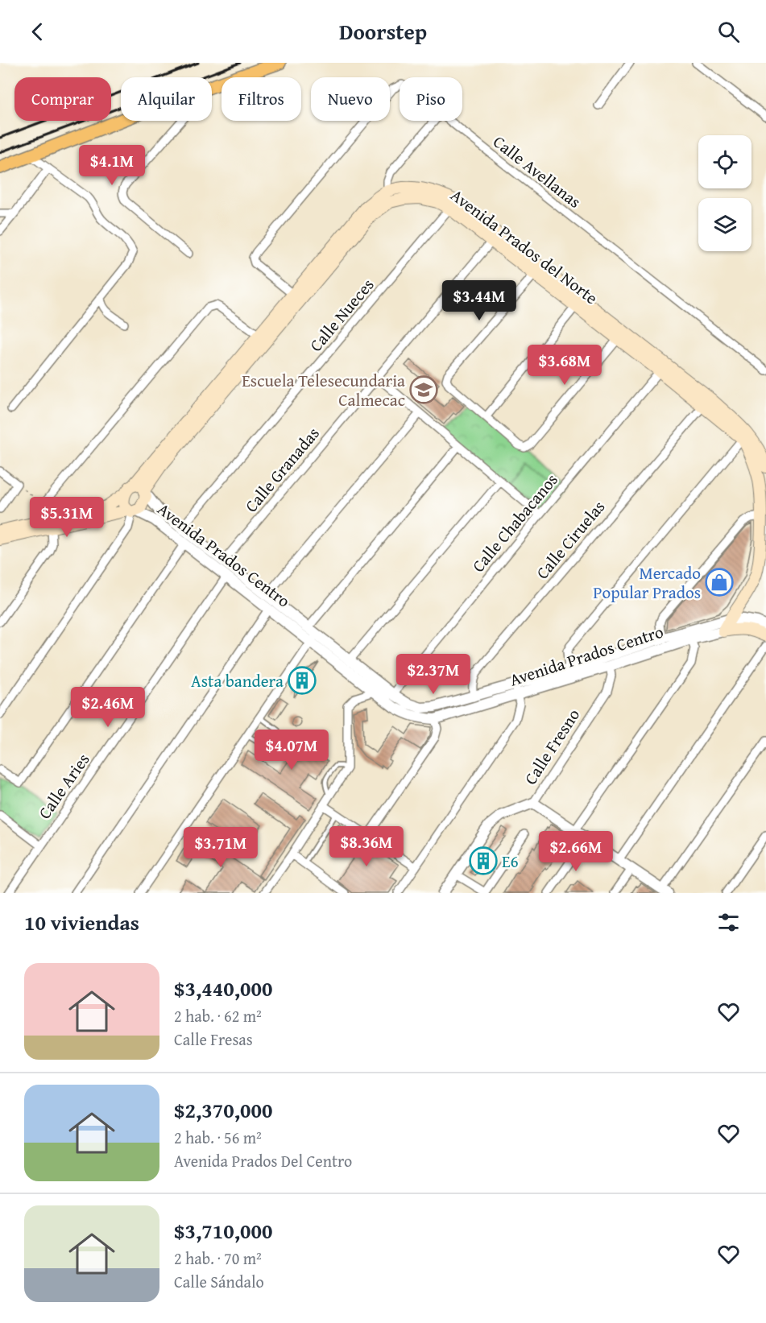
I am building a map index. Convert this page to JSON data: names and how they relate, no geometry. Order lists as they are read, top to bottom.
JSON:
{
  "streets": {
    "main road": ["Avenida Prados del Norte", "Avenida Prados Centro"],
    "street": [
      "Calle Avellanas",
      "Calle Nueces",
      "Calle Granadas",
      "Calle Chabacanos",
      "Calle Ciruelas",
      "Calle Fresno",
      "Calle Aries"
    ]
  },
  "crossings": [
    ["Calle Avellanas", "Avenida Prados del Norte"],
    ["Avenida Prados del Norte", "Calle Nueces"],
    ["Avenida Prados del Norte", "Calle Granadas"],
    ["Avenida Prados del Norte", "Calle Chabacanos"],
    ["Avenida Prados del Norte", "Calle Ciruelas"],
    ["Avenida Prados del Norte", "Avenida Prados Centro"],
    ["Avenida Prados Centro", "Calle Fresno"],
    ["Avenida Prados Centro", "Calle Aries"]
  ],
  "places": {
    "school or university": ["Escuela Telesecundaria Calmecac"],
    "shop": ["Mercado Popular Prados"],
    "building": ["Asta bandera", "E6"]
  },
  "page": {
    "header": "Doorstep",
    "chip": [
      "Comprar",
      "Alquilar",
      "Filtros",
      "Nuevo",
      "Piso"
    ],
    "price": [
      "$4.1M",
      "$3.44M",
      "$3.68M",
      "$5.31M",
      "$2.37M",
      "$2.46M",
      "$4.07M",
      "$8.36M",
      "$3.71M",
      "$2.66M"
    ],
    "heading": "10 viviendas",
    "list": [
      {
        "name": "$3,440,000",
        "note": "2 hab. · 62 m² · Calle Fresas"
      },
      {
        "name": "$2,370,000",
        "note": "2 hab. · 56 m² · Avenida Prados Del Centro"
      },
      {
        "name": "$3,710,000",
        "note": "2 hab. · 70 m² · Calle Sándalo"
      }
    ]
  }
}
